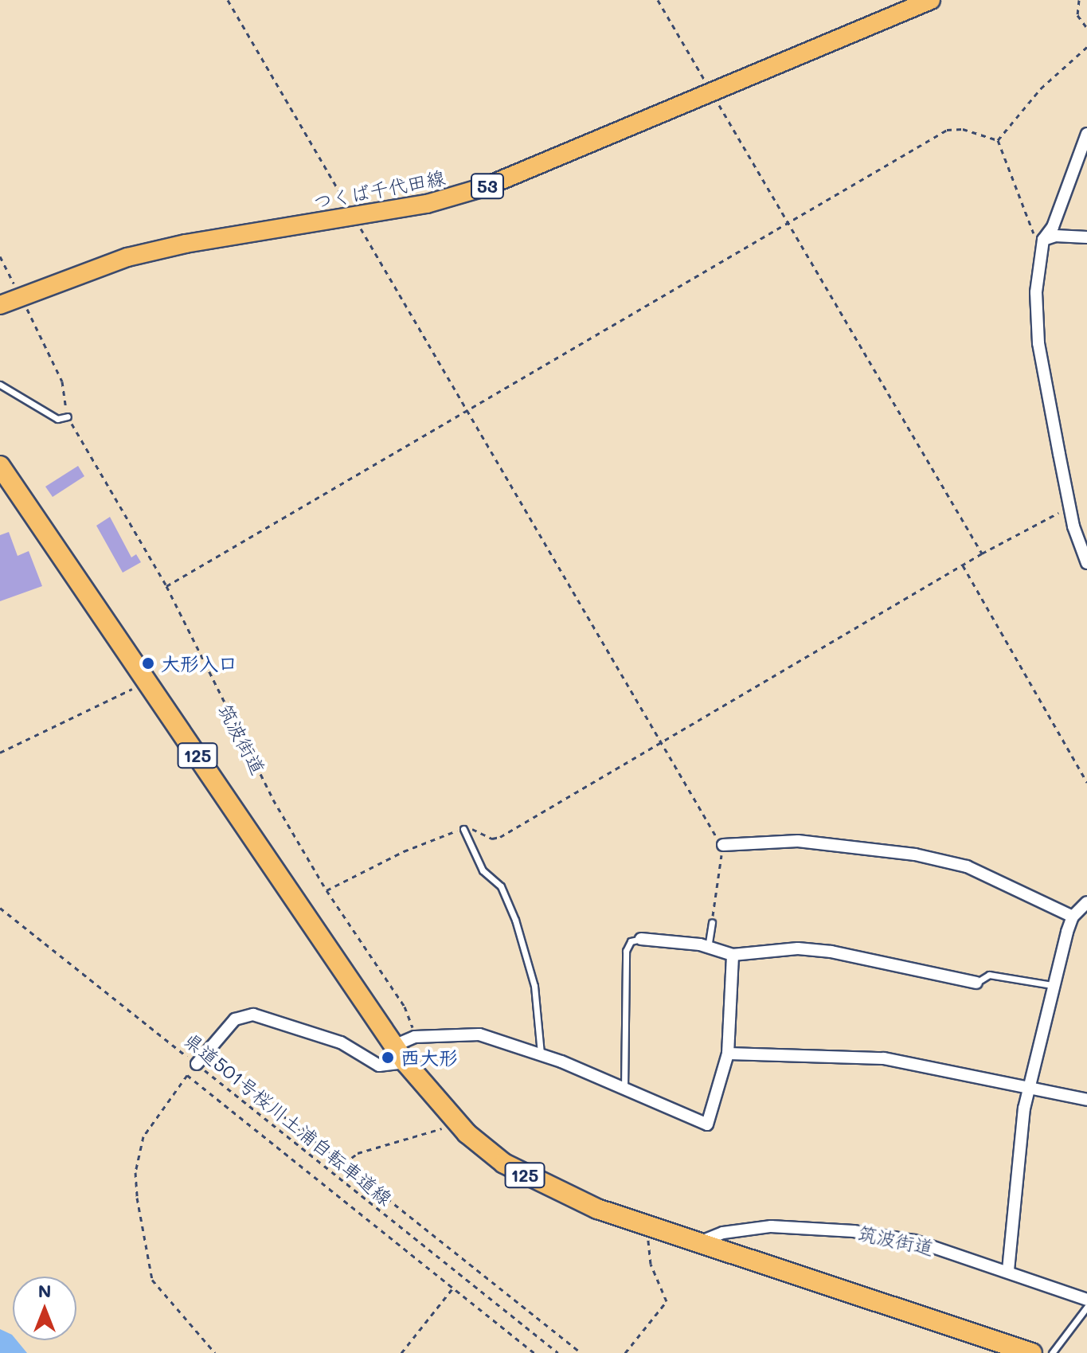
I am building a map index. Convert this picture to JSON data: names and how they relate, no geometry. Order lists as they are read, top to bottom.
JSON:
{
  "streets": {
    "highway": ["125"],
    "main road": ["53", "つくば千代田線"],
    "street": ["筑波街道"],
    "path": ["県道501号桜川土浦自転車道線"]
  },
  "crossings": [
    ["筑波街道", "125"]
  ],
  "places": ["大形入口", "西大形"],
  "north": "top"
}
